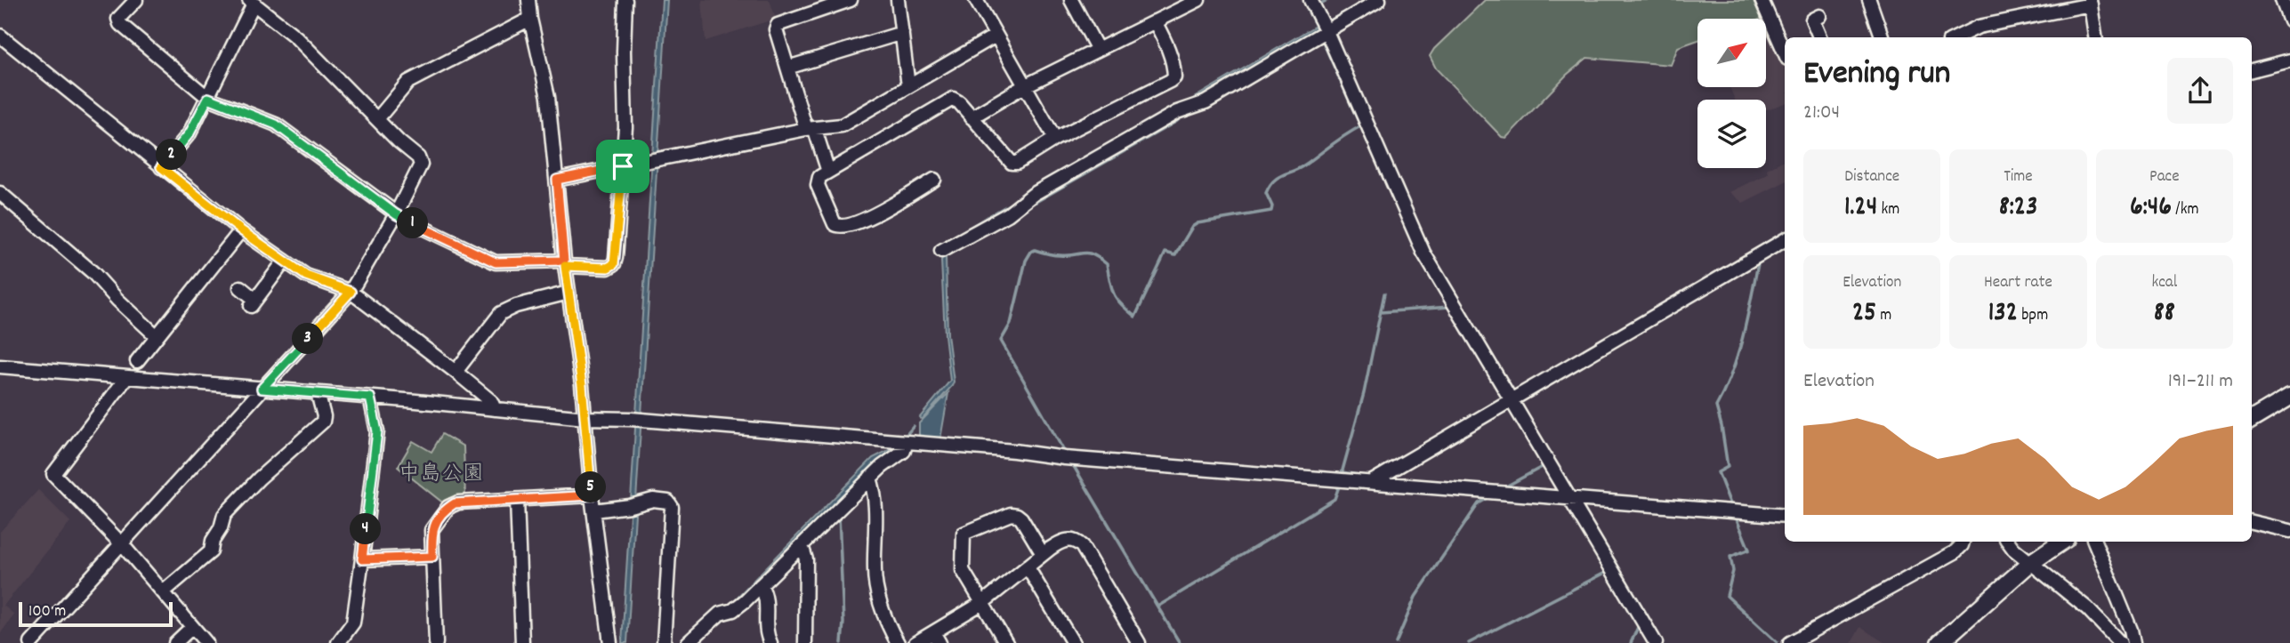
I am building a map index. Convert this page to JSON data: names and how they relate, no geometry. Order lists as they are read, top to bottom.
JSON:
{
  "parks": ["中島公園"],
  "scale_bar": "100 m",
  "north": "top right",
  "page": {
    "heading": ["Evening run", "21:04"],
    "pins": [
      "2",
      "1",
      "3",
      "5",
      "4"
    ],
    "stats": [
      ["Distance", "1.24 km"],
      ["Time", "8:23"],
      ["Pace", "6:46 /km"],
      ["Elevation", "25 m"],
      ["Heart rate", "132 bpm"],
      ["kcal", "88"]
    ],
    "chart": ["Elevation", "191–211 m"],
    "scale": "100 m"
  }
}
